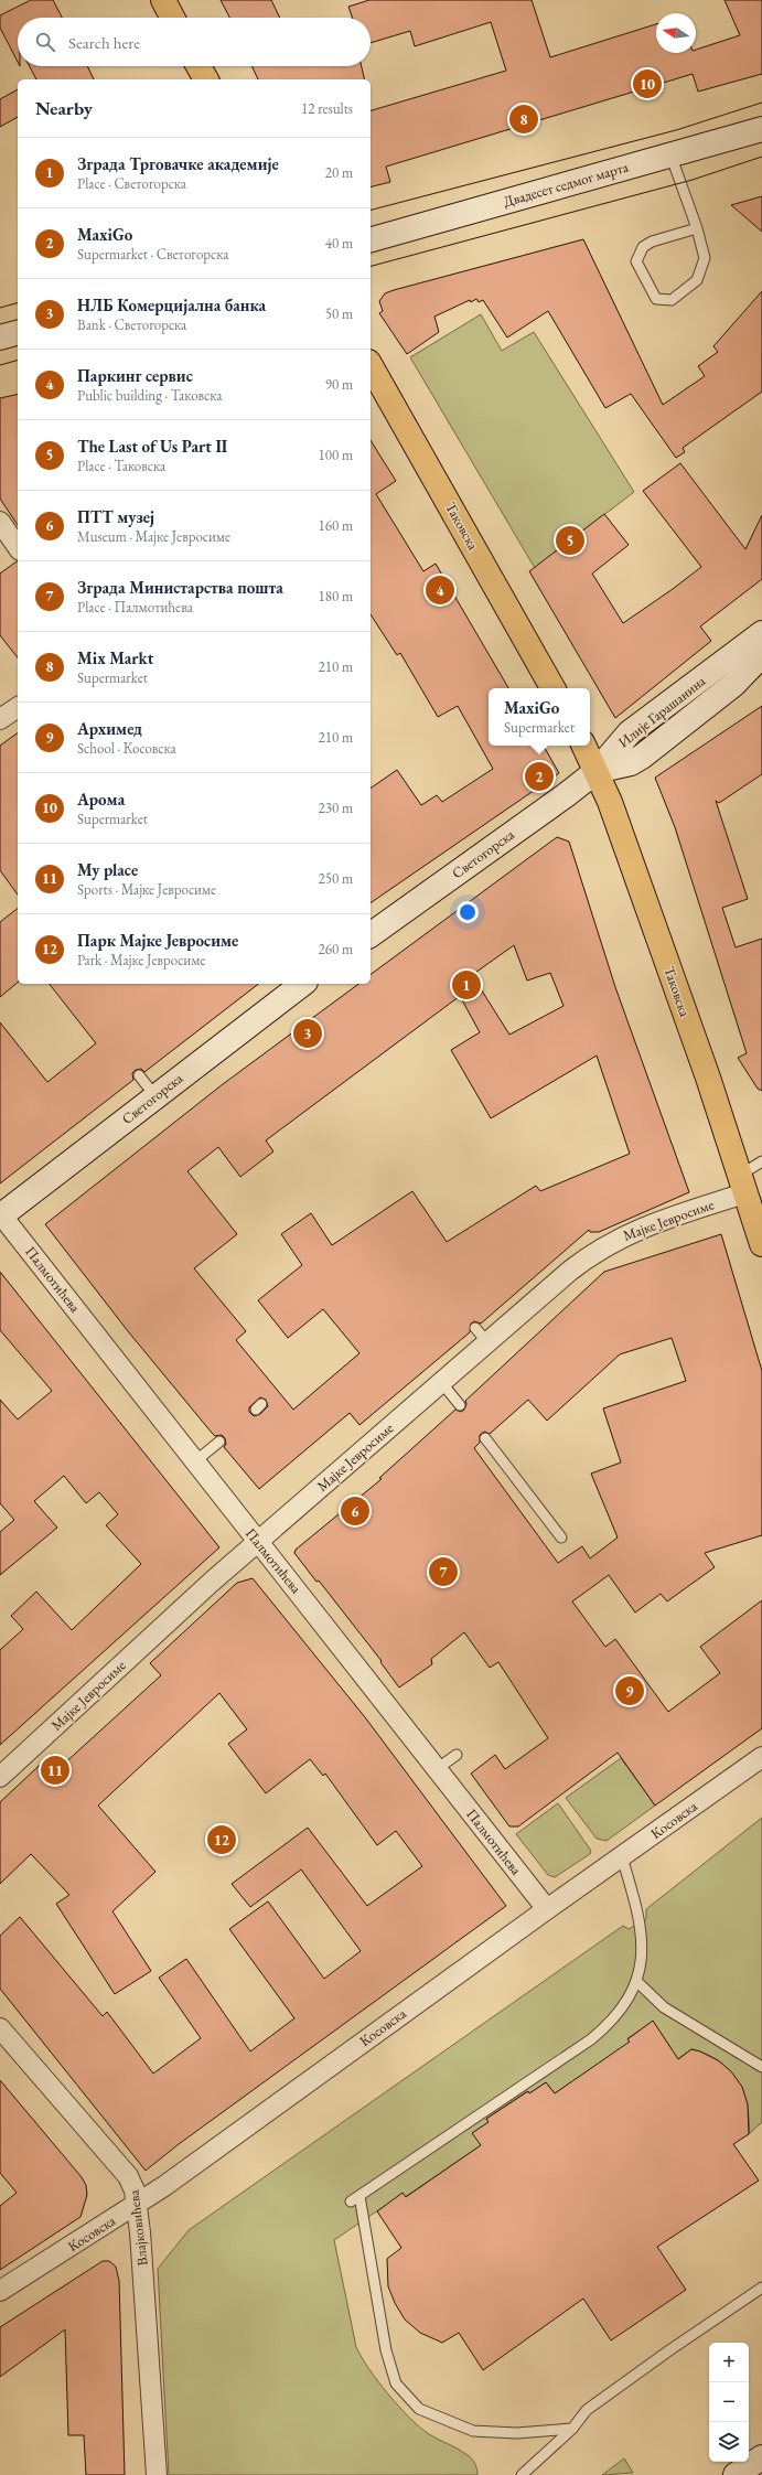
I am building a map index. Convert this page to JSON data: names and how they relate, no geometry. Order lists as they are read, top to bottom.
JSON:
{
  "streets": {
    "main road": ["Таковска"],
    "street": [
      "Двадесет седмог марта",
      "Илије Гарашанина",
      "Светогорска",
      "Мајке Јевросиме",
      "Палмотићева",
      "Косовска",
      "Влајковићева"
    ]
  },
  "crossings": [
    ["Таковска", "Илије Гарашанина"],
    ["Таковска", "Светогорска"],
    ["Таковска", "Мајке Јевросиме"],
    ["Илије Гарашанина", "Светогорска"],
    ["Светогорска", "Палмотићева"],
    ["Мајке Јевросиме", "Палмотићева"],
    ["Палмотићева", "Косовска"],
    ["Косовска", "Влајковићева"]
  ],
  "north": "left",
  "page": {
    "search": "Search here",
    "pins": [
      "10",
      "8",
      "5",
      "4",
      "2",
      "1",
      "3",
      "6",
      "7",
      "9",
      "11",
      "12"
    ],
    "heading": ["Nearby", "12 results"],
    "list": [
      {
        "mark": "1",
        "name": "Зграда Трговачке академије",
        "note": "Place · Светогорска",
        "value": "20 m"
      },
      {
        "mark": "2",
        "name": "MaxiGo",
        "note": "Supermarket · Светогорска",
        "value": "40 m"
      },
      {
        "mark": "3",
        "name": "НЛБ Комерцијална банка",
        "note": "Bank · Светогорска",
        "value": "50 m"
      },
      {
        "mark": "4",
        "name": "Паркинг сервис",
        "note": "Public building · Таковска",
        "value": "90 m"
      },
      {
        "mark": "5",
        "name": "The Last of Us Part II",
        "note": "Place · Таковска",
        "value": "100 m"
      },
      {
        "mark": "6",
        "name": "ПТТ музеј",
        "note": "Museum · Мајке Јевросиме",
        "value": "160 m"
      },
      {
        "mark": "7",
        "name": "Зграда Министарства пошта",
        "note": "Place · Палмотићева",
        "value": "180 m"
      },
      {
        "mark": "8",
        "name": "Mix Markt",
        "note": "Supermarket",
        "value": "210 m"
      },
      {
        "mark": "9",
        "name": "Архимед",
        "note": "School · Косовска",
        "value": "210 m"
      },
      {
        "mark": "10",
        "name": "Арома",
        "note": "Supermarket",
        "value": "230 m"
      },
      {
        "mark": "11",
        "name": "My place",
        "note": "Sports · Мајке Јевросиме",
        "value": "250 m"
      },
      {
        "mark": "12",
        "name": "Парк Мајке Јевросиме",
        "note": "Park · Мајке Јевросиме",
        "value": "260 m"
      }
    ],
    "popup": ["MaxiGo", "Supermarket"],
    "map_buttons": ["+", "−"]
  }
}
